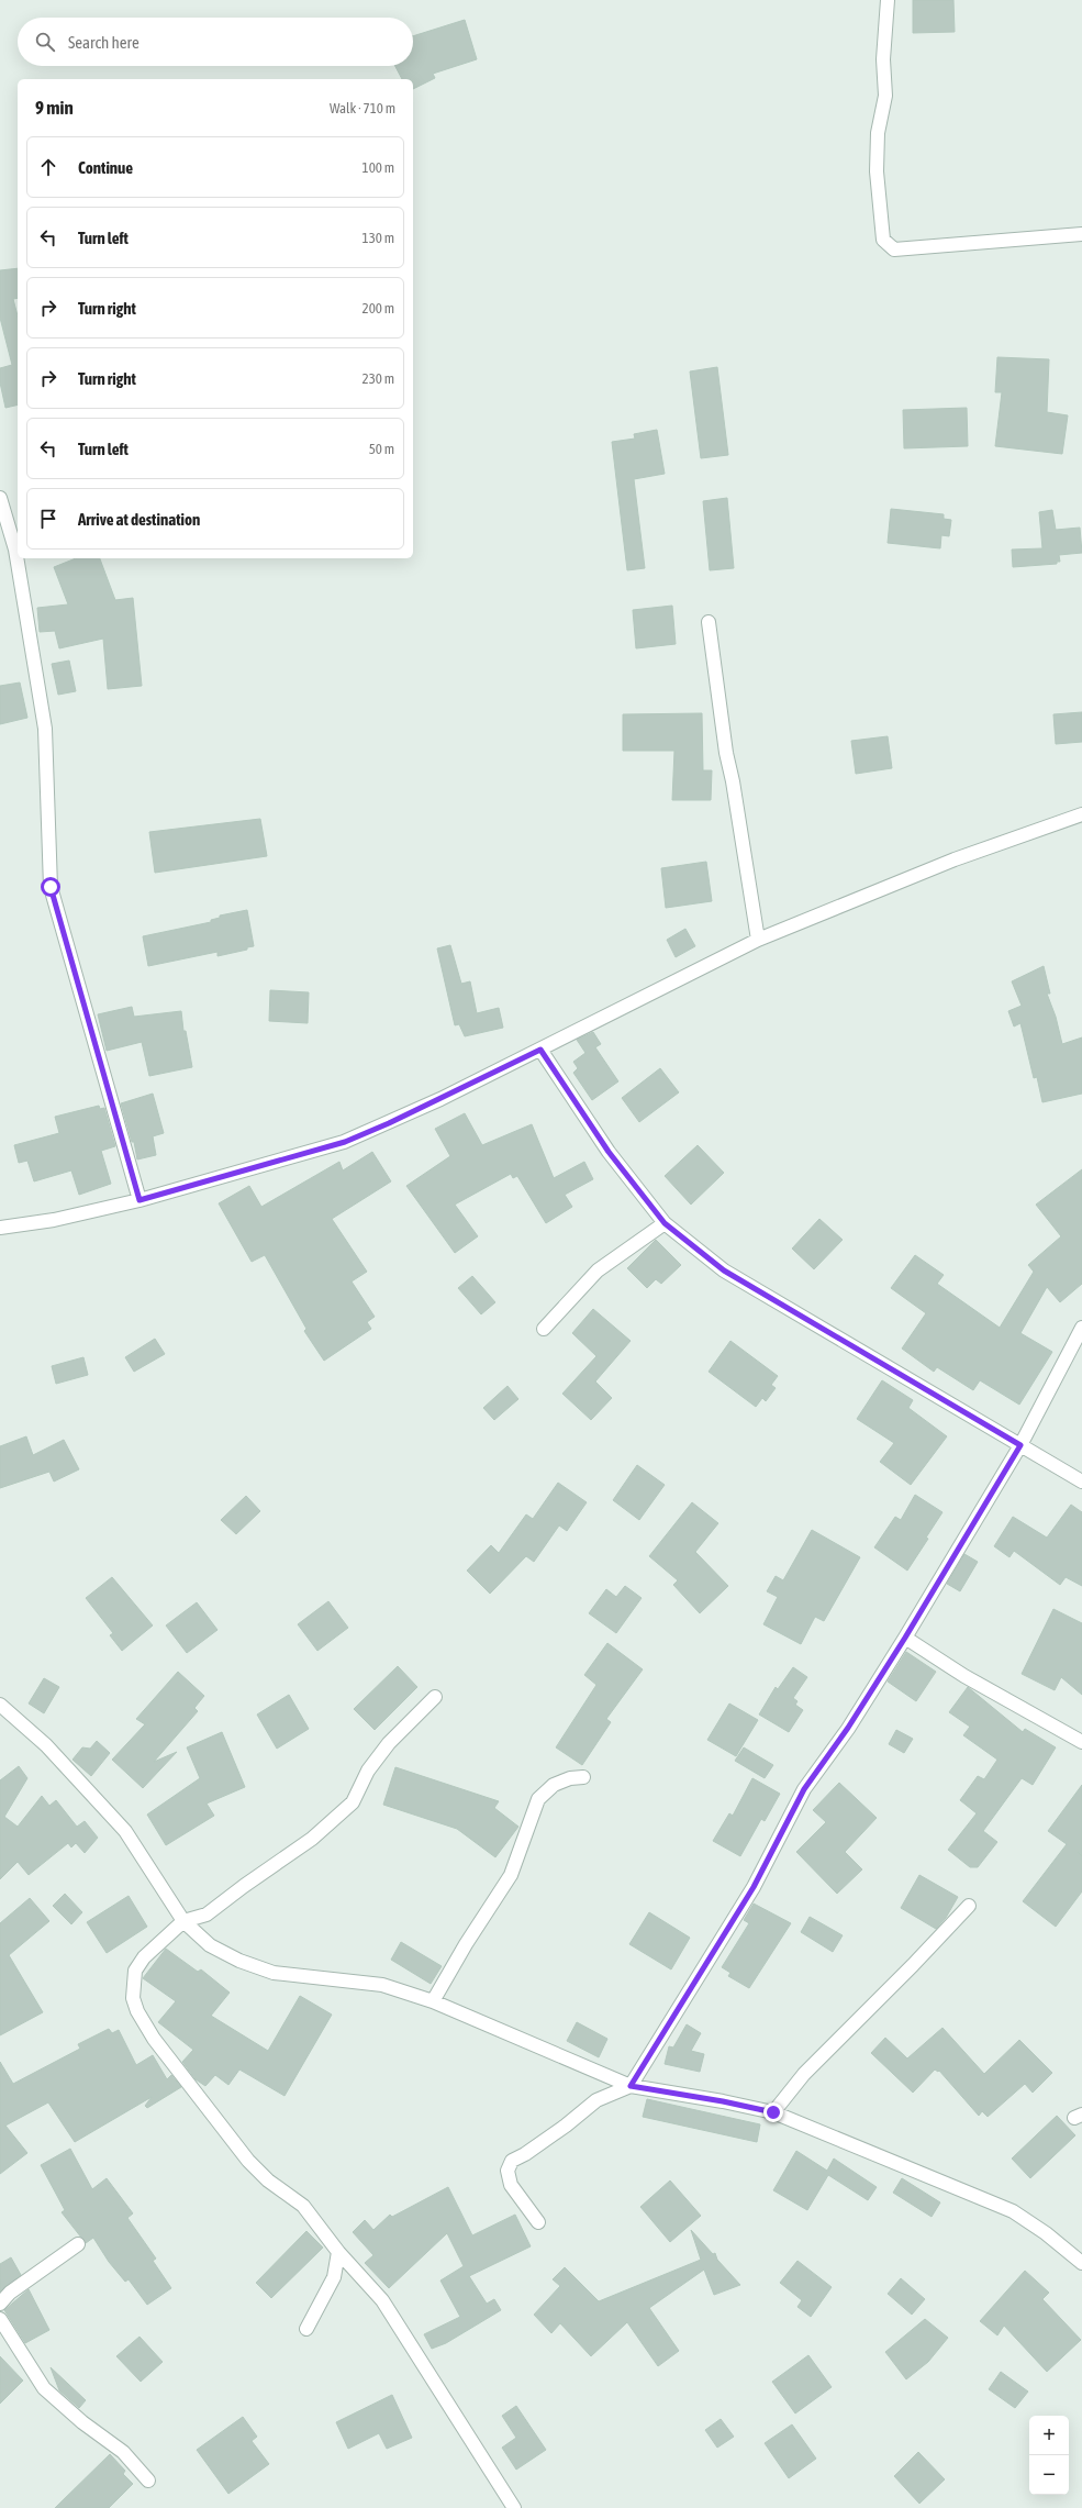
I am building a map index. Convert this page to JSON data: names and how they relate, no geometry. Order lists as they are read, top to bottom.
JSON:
{
  "page": {
    "search": "Search here",
    "heading": ["9 min", "Walk · 710 m"],
    "list": [
      ["Continue", "100 m"],
      ["Turn left", "130 m"],
      ["Turn right", "200 m"],
      ["Turn right", "230 m"],
      ["Turn left", "50 m"],
      "Arrive at destination"
    ],
    "map_buttons": ["+", "−"]
  }
}
